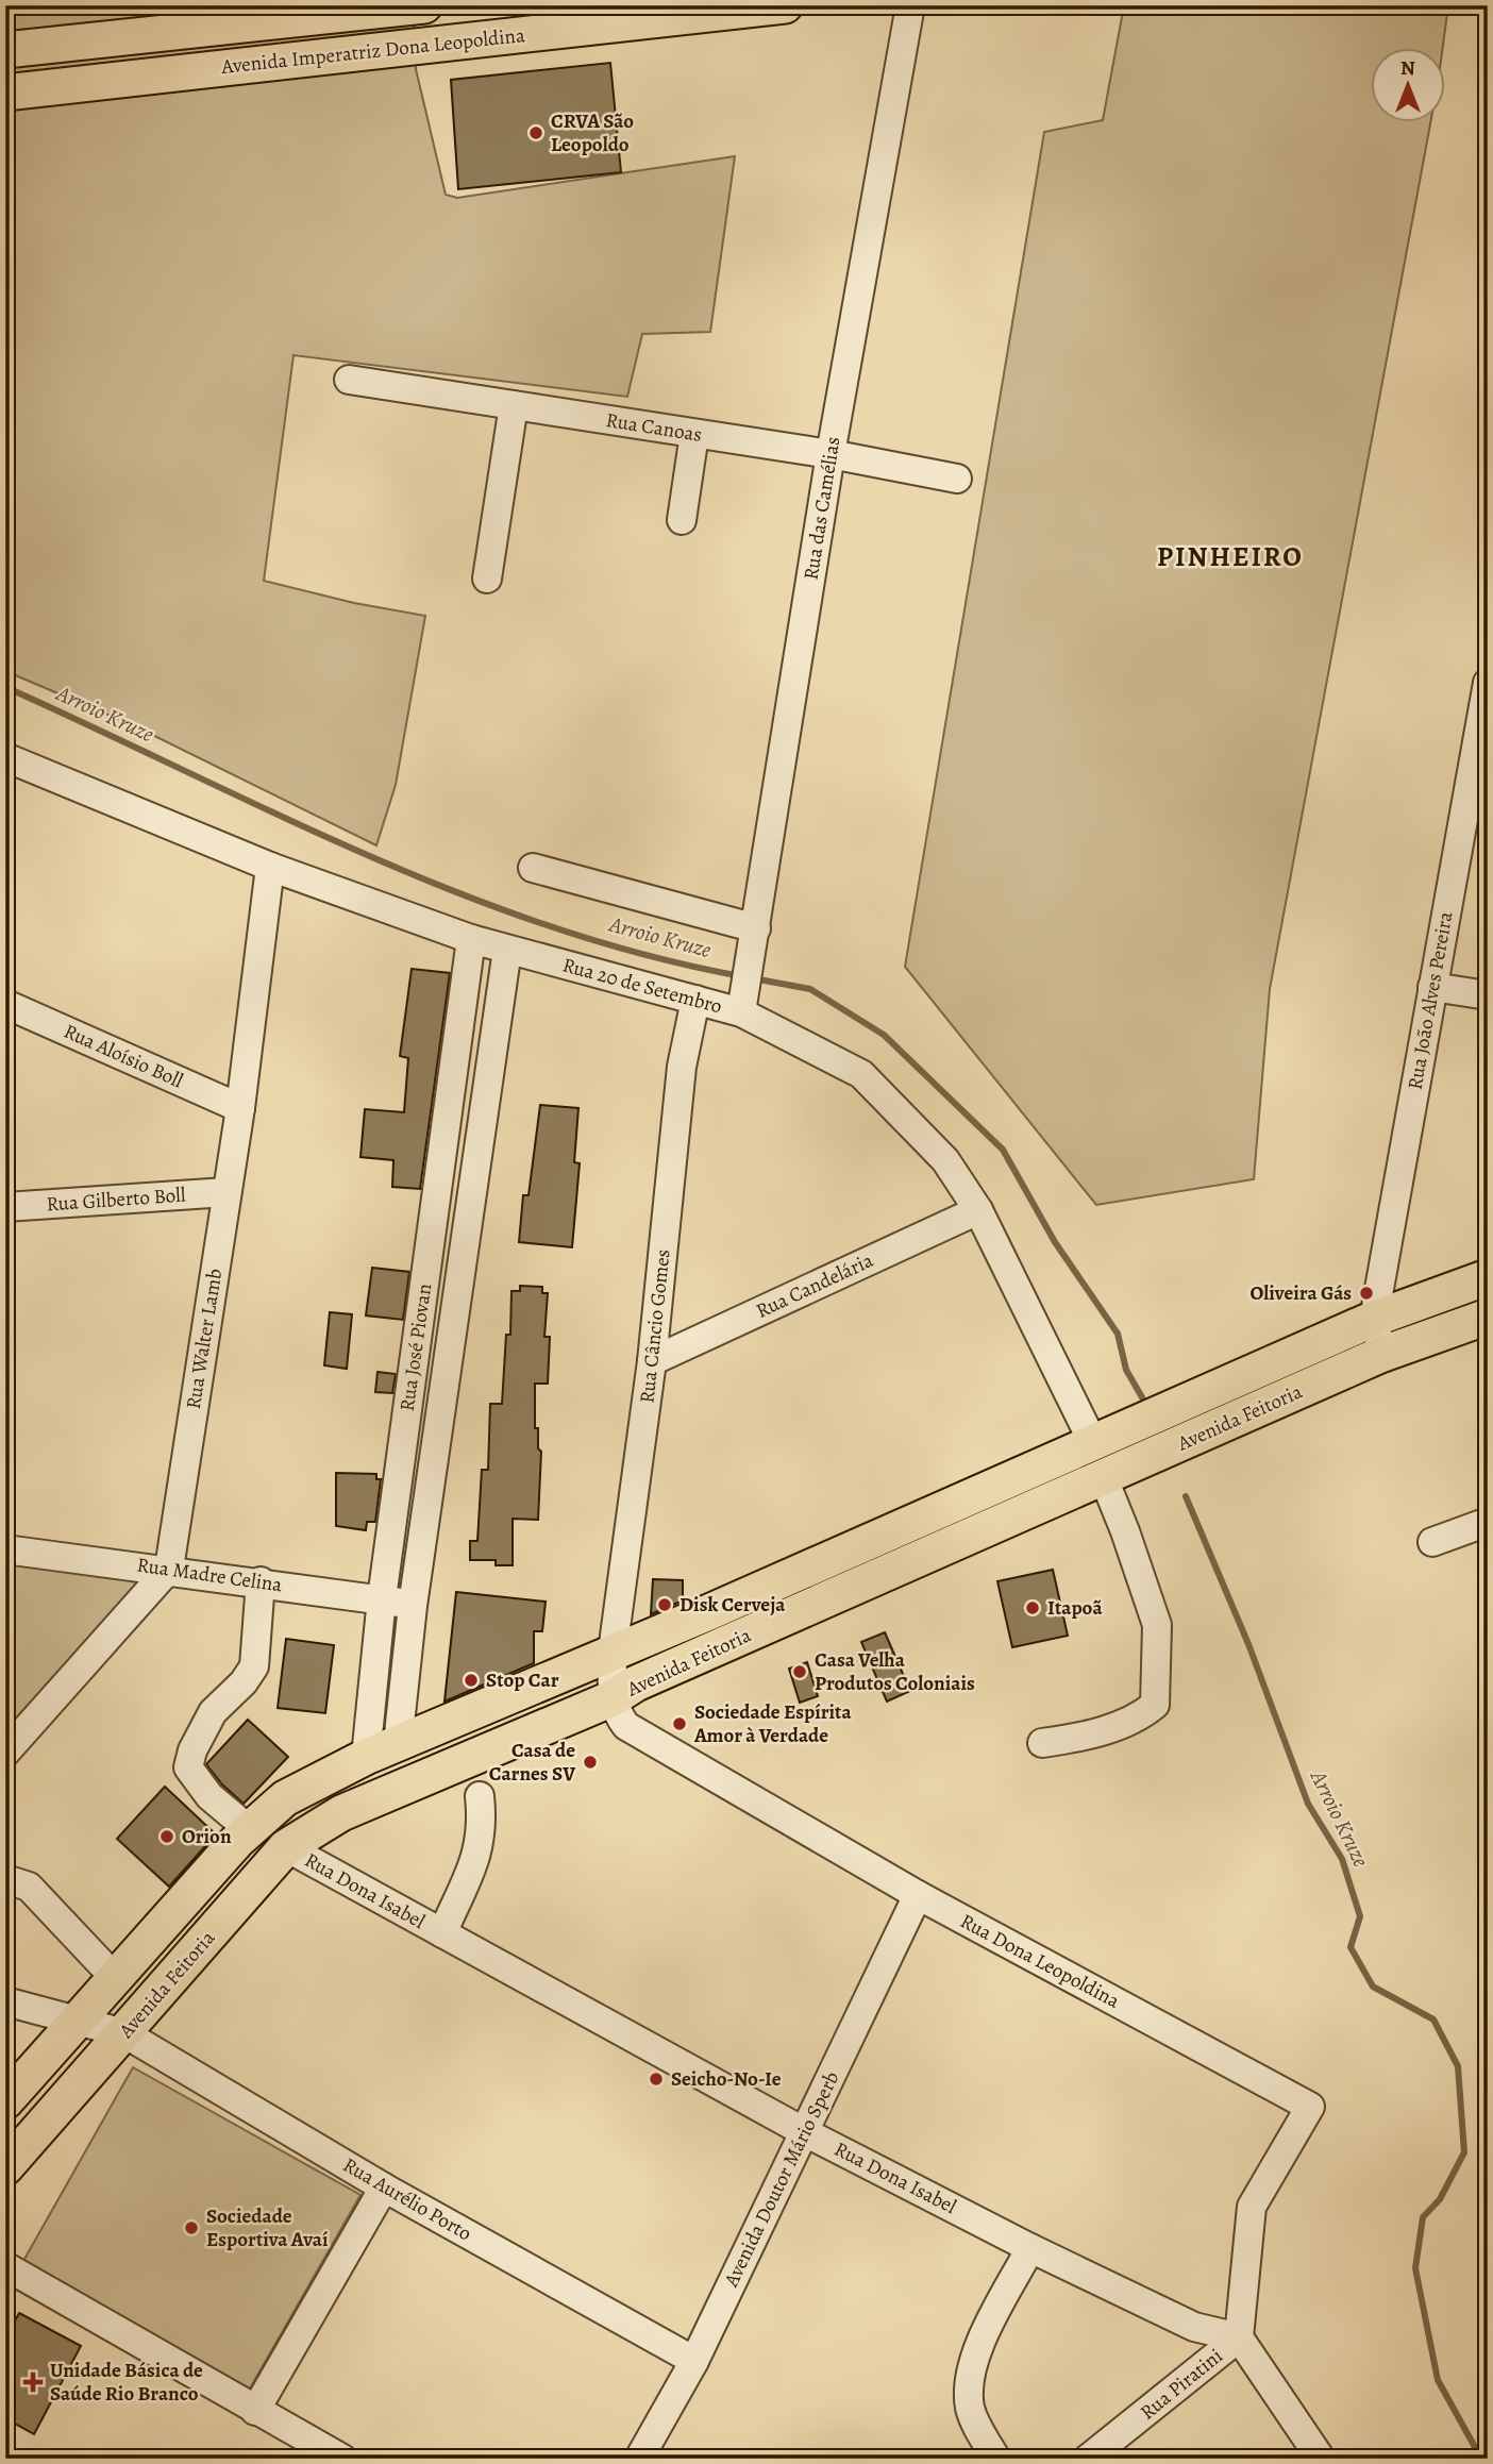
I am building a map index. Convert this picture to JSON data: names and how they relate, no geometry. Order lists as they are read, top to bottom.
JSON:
{
  "streets": {
    "main road": ["Avenida Imperatriz Dona Leopoldina", "Avenida Feitoria"],
    "street": [
      "Rua Canoas",
      "Rua das Camélias",
      "Rua 20 de Setembro",
      "Rua João Alves Pereira",
      "Rua Aloísio Boll",
      "Rua Gilberto Boll",
      "Rua Candelária",
      "Rua Câncio Gomes",
      "Rua Walter Lamb",
      "Rua José Piovan",
      "Rua Madre Celina",
      "Rua Dona Isabel",
      "Rua Dona Leopoldina",
      "Avenida Doutor Mário Sperb",
      "Rua Aurélio Porto",
      "Rua Piratini"
    ]
  },
  "crossings": [
    ["Rua Canoas", "Rua das Camélias"],
    ["Rua das Camélias", "Rua 20 de Setembro"],
    ["Rua 20 de Setembro", "Rua Candelária"],
    ["Rua 20 de Setembro", "Rua Câncio Gomes"],
    ["Rua 20 de Setembro", "Rua Walter Lamb"],
    ["Rua 20 de Setembro", "Rua José Piovan"],
    ["Rua 20 de Setembro", "Avenida Feitoria"],
    ["Rua João Alves Pereira", "Avenida Feitoria"],
    ["Rua Aloísio Boll", "Rua Walter Lamb"],
    ["Rua Gilberto Boll", "Rua Walter Lamb"],
    ["Rua Candelária", "Rua Câncio Gomes"],
    ["Rua Câncio Gomes", "Avenida Feitoria"],
    ["Rua Walter Lamb", "Rua Madre Celina"],
    ["Rua José Piovan", "Avenida Feitoria"],
    ["Rua José Piovan", "Rua Madre Celina"],
    ["Avenida Feitoria", "Rua Dona Isabel"],
    ["Avenida Feitoria", "Rua Dona Leopoldina"],
    ["Avenida Feitoria", "Rua Aurélio Porto"],
    ["Rua Dona Isabel", "Rua Dona Leopoldina"],
    ["Rua Dona Isabel", "Avenida Doutor Mário Sperb"],
    ["Rua Dona Isabel", "Rua Piratini"],
    ["Rua Dona Leopoldina", "Avenida Doutor Mário Sperb"],
    ["Rua Dona Leopoldina", "Rua Piratini"],
    ["Avenida Doutor Mário Sperb", "Rua Aurélio Porto"]
  ],
  "districts": ["PINHEIRO"],
  "water": ["Arroio Kruze"],
  "places": {
    "other": [
      "CRVA São Leopoldo",
      "Oliveira Gás",
      "Disk Cerveja",
      "Itapoã",
      "Casa Velha Produtos Coloniais",
      "Stop Car",
      "Sociedade Espírita Amor à Verdade",
      "Casa de Carnes SV",
      "Orion",
      "Seicho-No-Ie",
      "Sociedade Esportiva Avaí"
    ],
    "health": ["Unidade Básica de Saúde Rio Branco"]
  },
  "north": "top"
}
